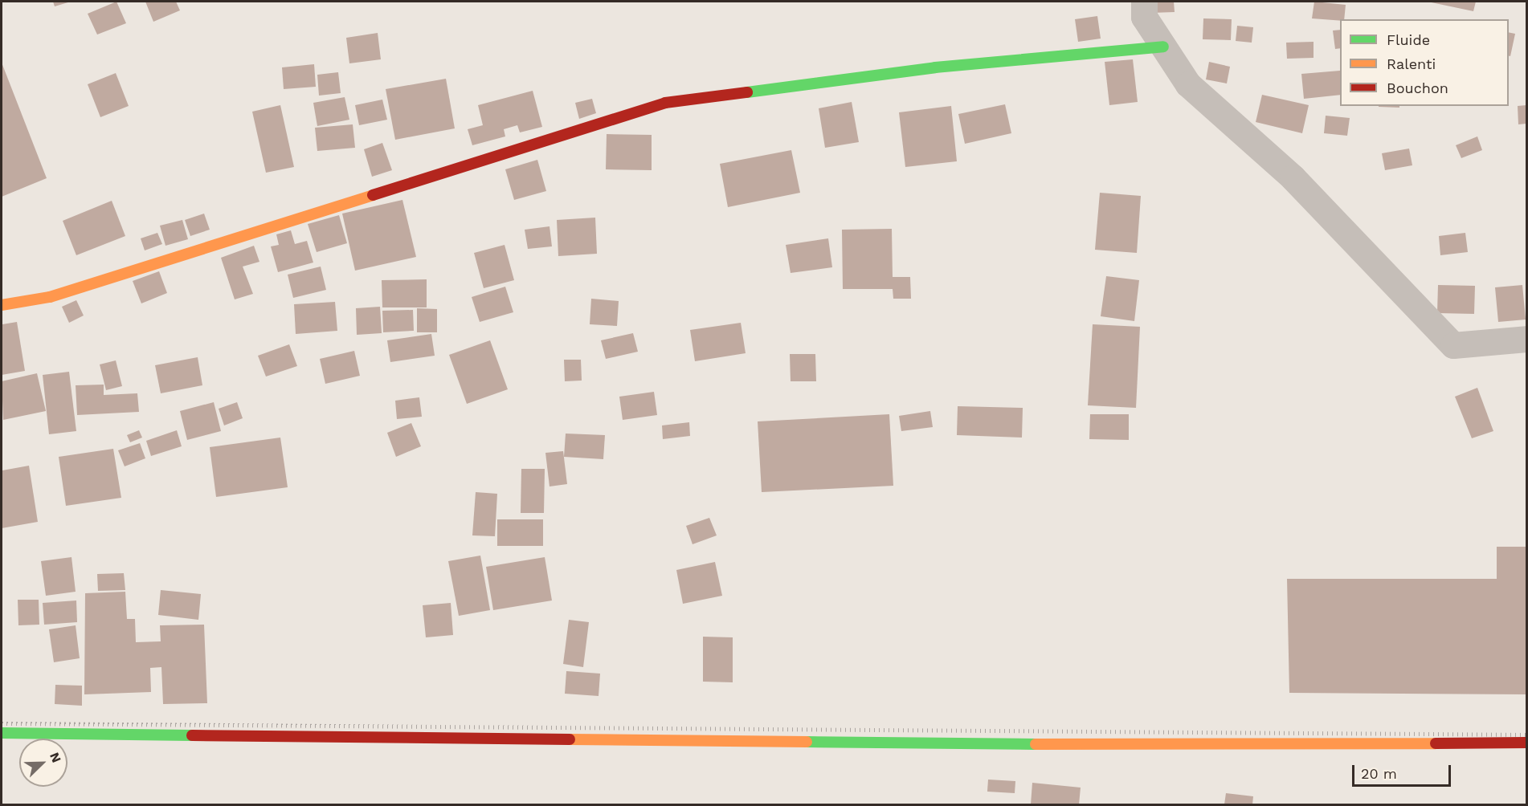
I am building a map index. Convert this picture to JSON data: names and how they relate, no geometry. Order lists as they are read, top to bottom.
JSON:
{
  "legend": ["Fluide", "Ralenti", "Bouchon"],
  "scale_bar": "20 m",
  "north": "top right"
}
